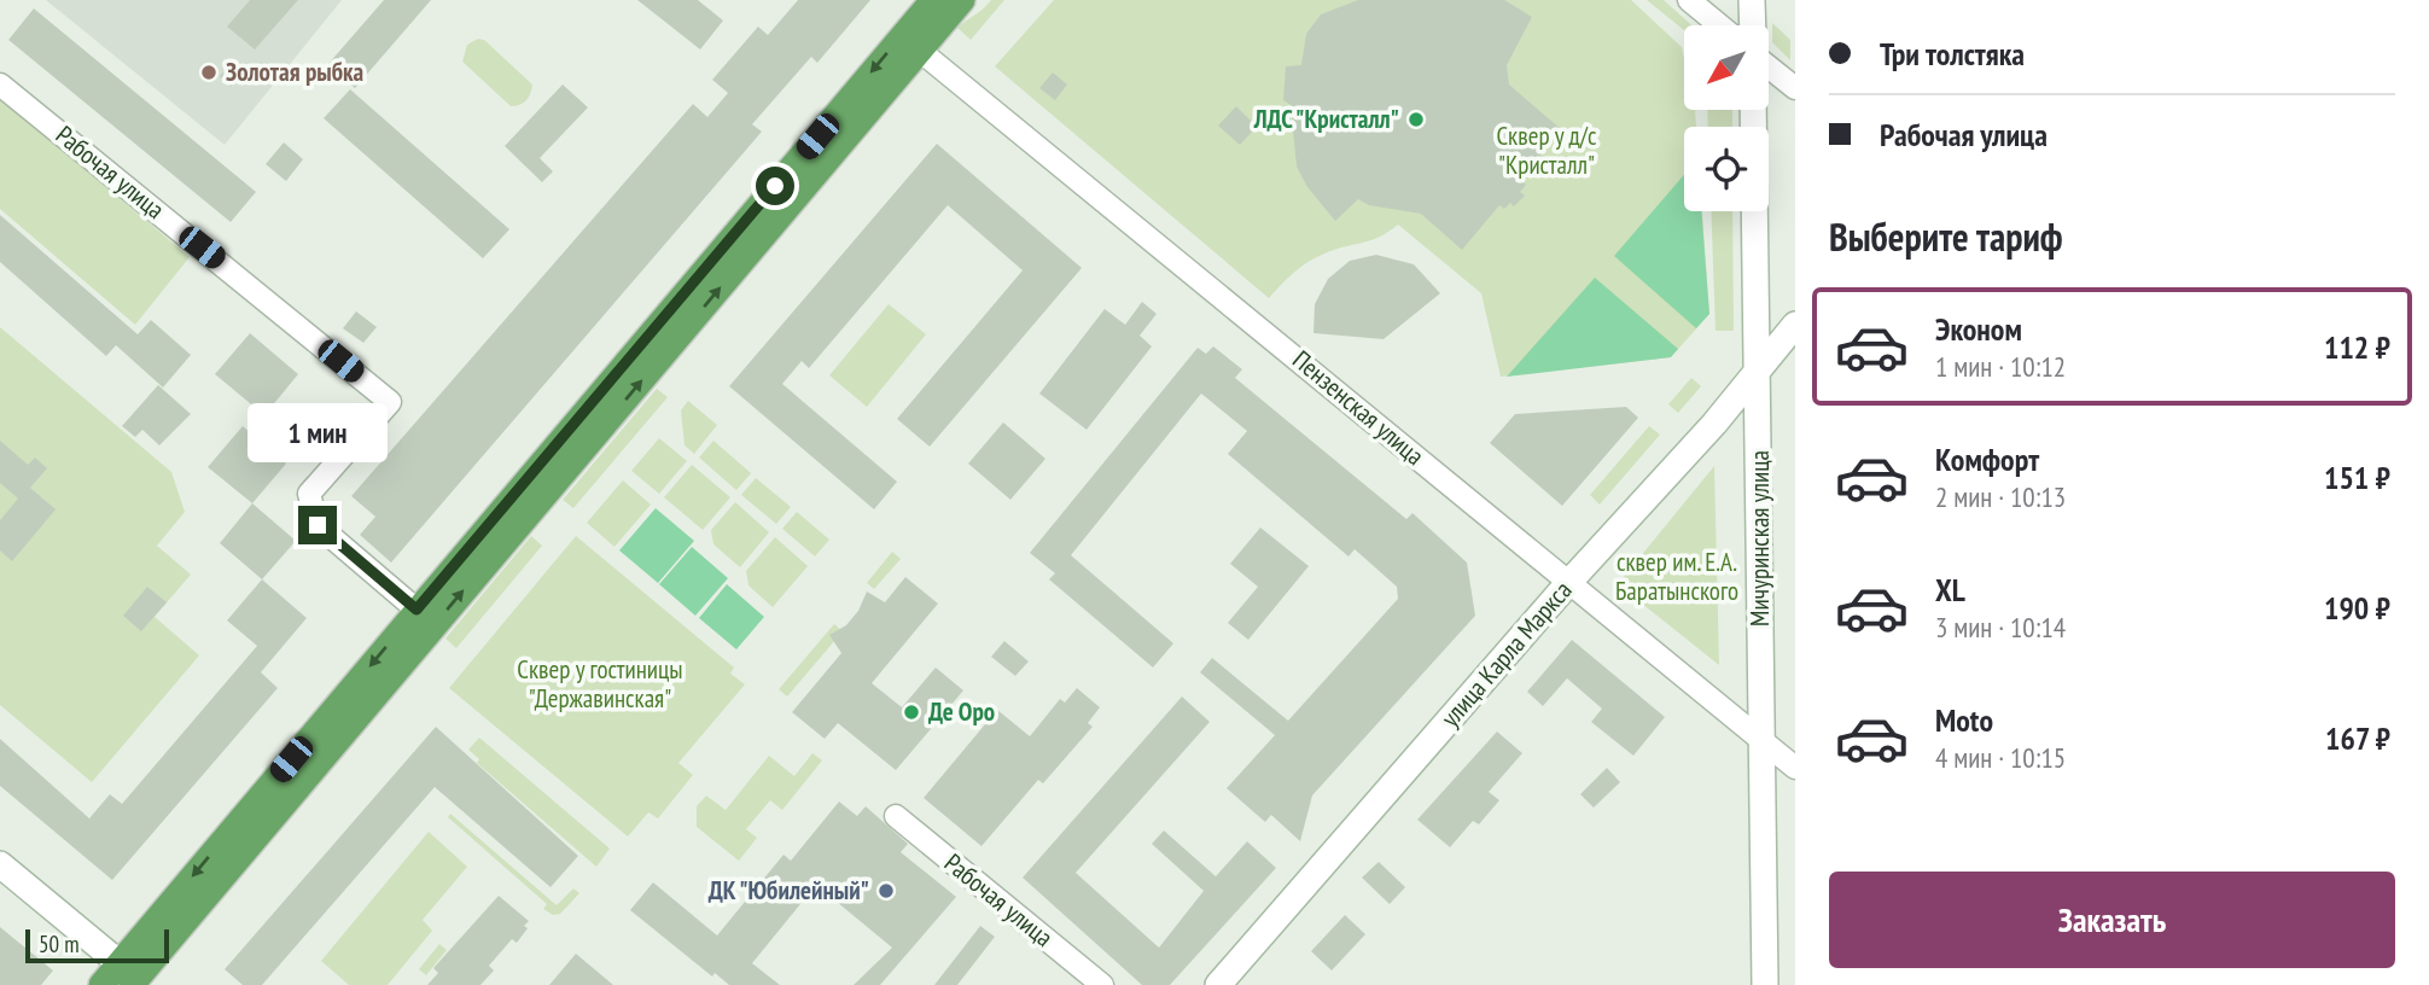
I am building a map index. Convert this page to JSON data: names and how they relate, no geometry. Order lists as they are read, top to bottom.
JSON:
{
  "streets": {
    "main road": ["Мичуринская улица", "улица Карла Маркса"],
    "street": ["Рабочая улица", "Пензенская улица"]
  },
  "crossings": [
    ["Пензенская улица", "Мичуринская улица"],
    ["Пензенская улица", "улица Карла Маркса"],
    ["Мичуринская улица", "улица Карла Маркса"]
  ],
  "parks": ["Сквер у д/с \"Кристалл\"", "сквер им. Е.А. Баратынского", "Сквер у гостиницы \"Державинская\""],
  "places": [
    "Золотая рыбка",
    "ЛДС \"Кристалл\"",
    "Де Оро",
    "ДК \"Юбилейный\""
  ],
  "scale_bar": "50 m",
  "north": "bottom left",
  "page": {
    "banner": ["Три толстяка", "Рабочая улица"],
    "heading": "Выберите тариф",
    "list": [
      {
        "name": "Эконом",
        "note": "1 мин · 10:12",
        "value": "112 ₽"
      },
      {
        "name": "Комфорт",
        "note": "2 мин · 10:13",
        "value": "151 ₽"
      },
      {
        "name": "XL",
        "note": "3 мин · 10:14",
        "value": "190 ₽"
      },
      {
        "name": "Moto",
        "note": "4 мин · 10:15",
        "value": "167 ₽"
      }
    ],
    "bubble": "1 мин",
    "buttons": "Заказать",
    "scale": "50 m"
  }
}
